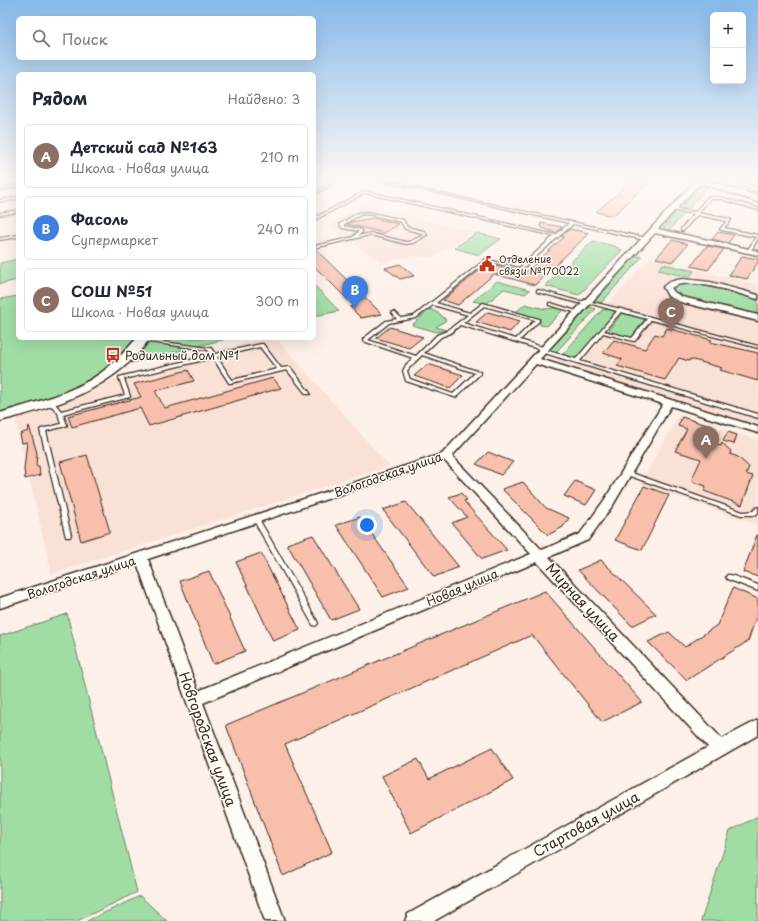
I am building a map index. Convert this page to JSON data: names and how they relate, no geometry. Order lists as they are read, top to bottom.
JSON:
{
  "streets": {
    "street": [
      "Вологодская улица",
      "Новая улица",
      "Мирная улица",
      "Новгородская улица",
      "Стартовая улица"
    ]
  },
  "crossings": [
    ["Вологодская улица", "Мирная улица"],
    ["Вологодская улица", "Новгородская улица"],
    ["Новая улица", "Мирная улица"],
    ["Новая улица", "Новгородская улица"],
    ["Мирная улица", "Стартовая улица"]
  ],
  "places": {
    "public building": ["Отделение связи №170022"],
    "bus stop": ["Родильный дом №1"]
  },
  "page": {
    "map_buttons": ["+", "−"],
    "search": "Поиск",
    "heading": ["Рядом", "Найдено: 3"],
    "list": [
      {
        "mark": "A",
        "name": "Детский сад №163",
        "note": "Школа · Новая улица",
        "value": "210 m"
      },
      {
        "mark": "B",
        "name": "Фасоль",
        "note": "Супермаркет",
        "value": "240 m"
      },
      {
        "mark": "C",
        "name": "СОШ №51",
        "note": "Школа · Новая улица",
        "value": "300 m"
      }
    ],
    "pins": ["B", "C", "A"]
  }
}
